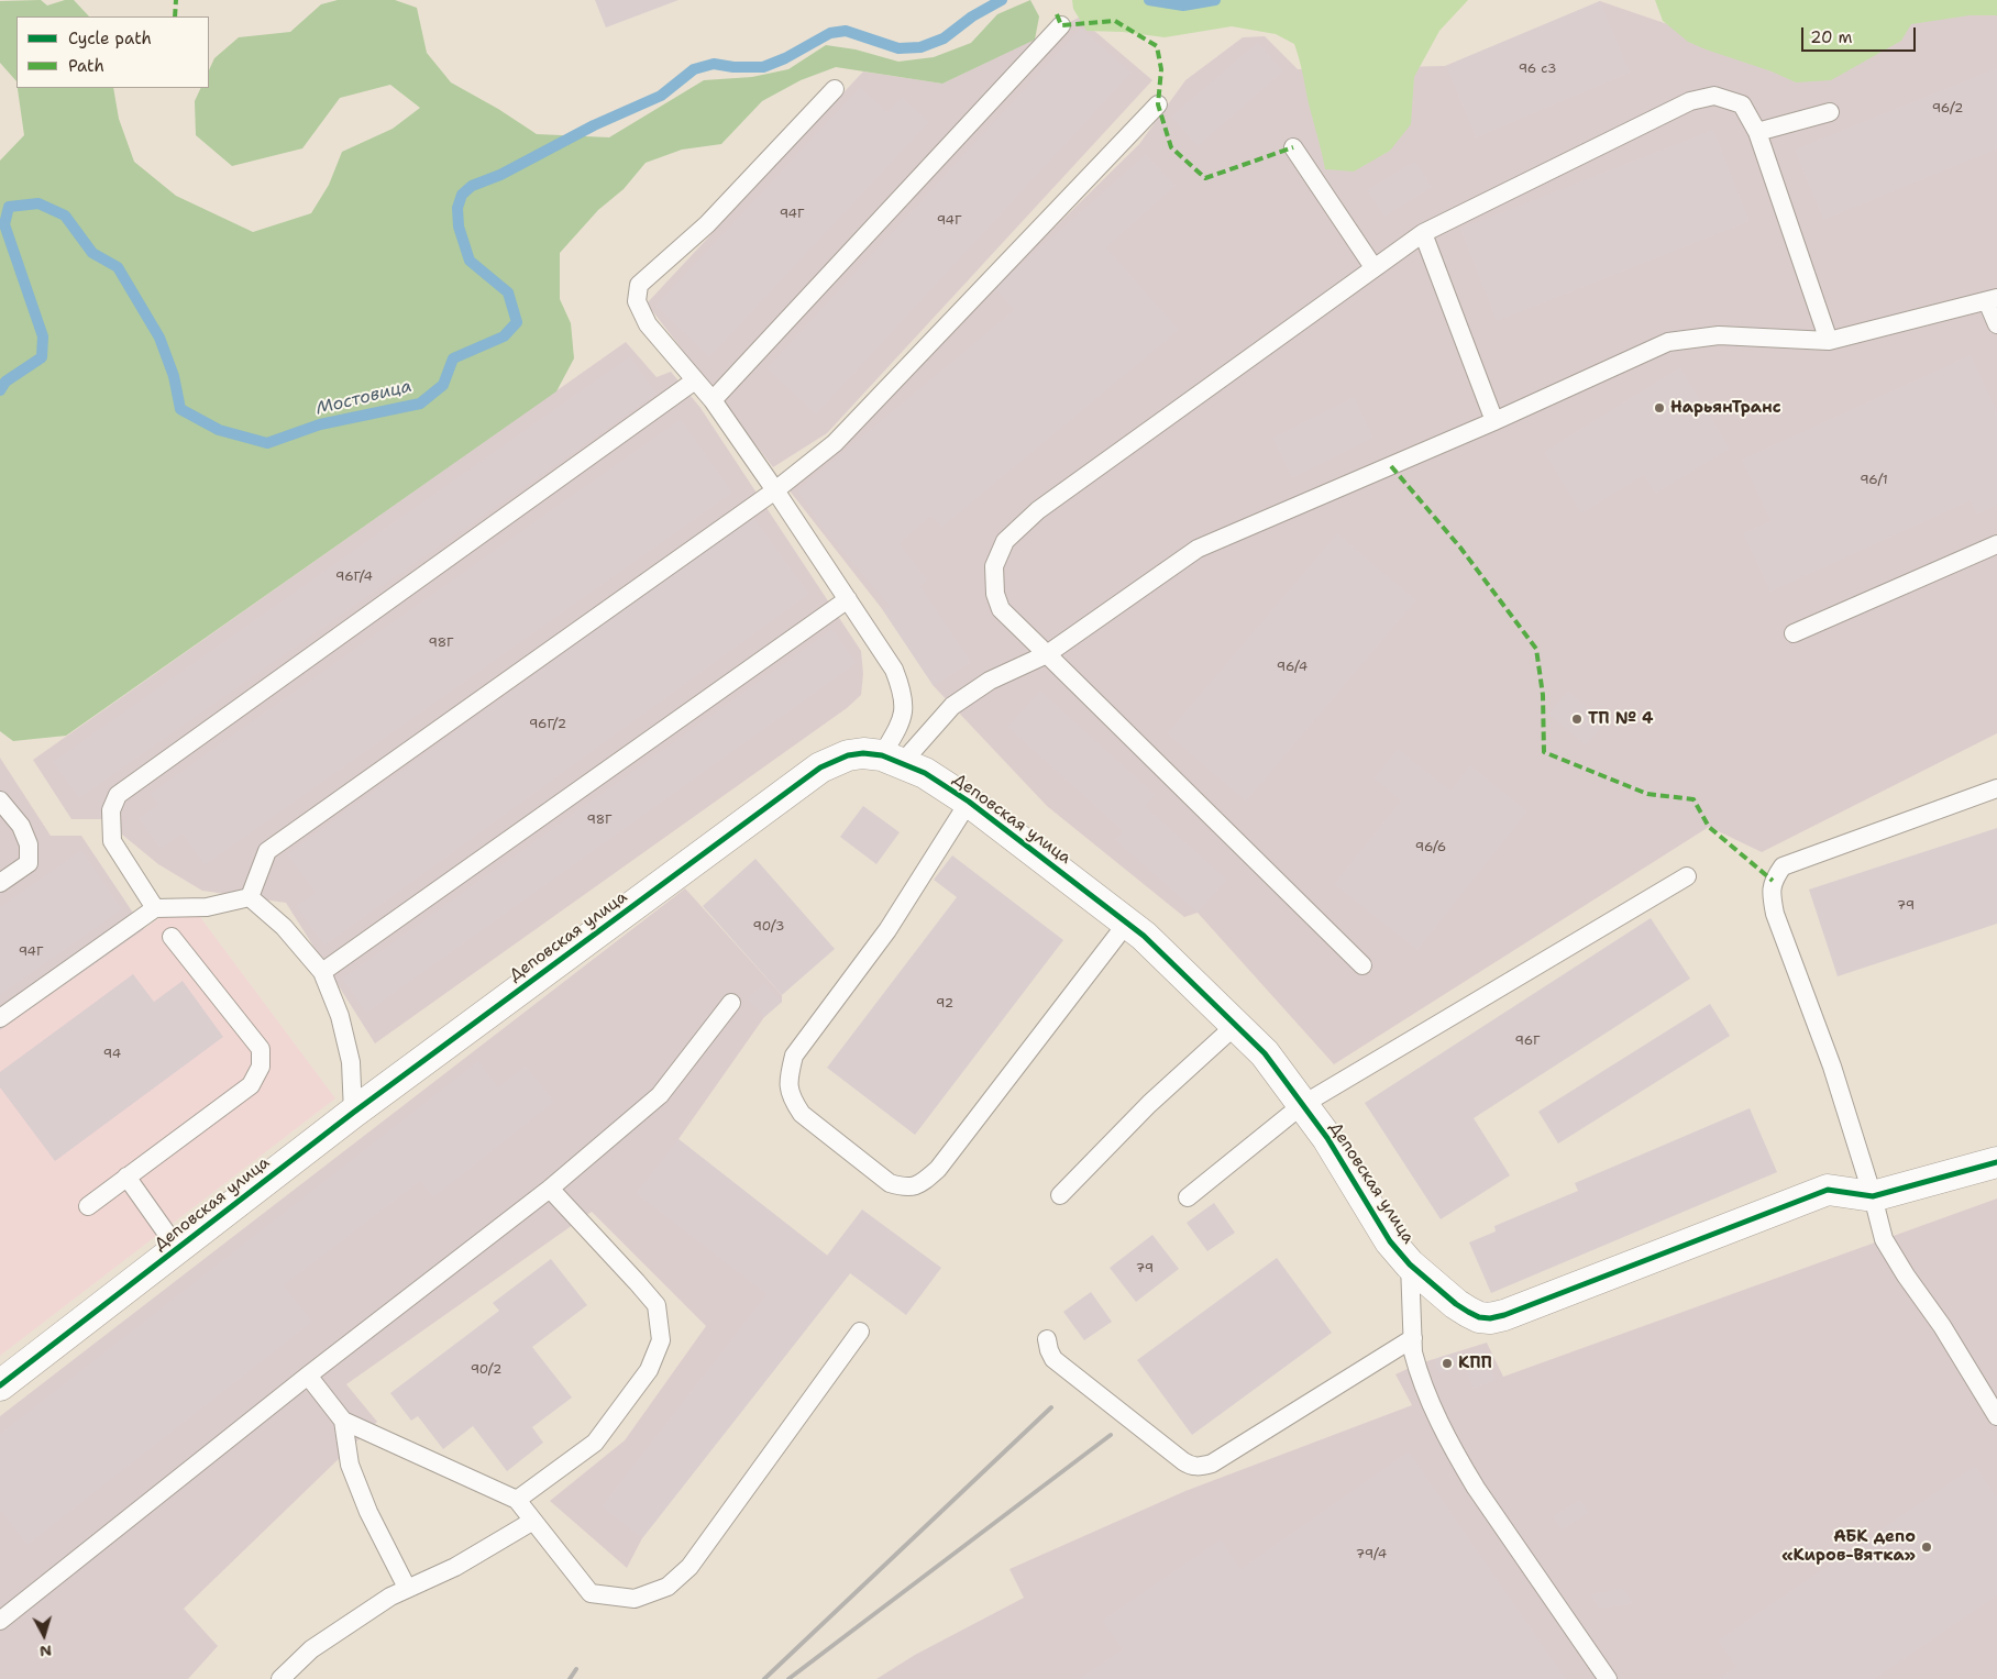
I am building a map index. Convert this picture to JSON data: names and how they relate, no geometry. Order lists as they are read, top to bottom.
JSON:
{
  "streets": {
    "street": ["Деповская улица"]
  },
  "water": ["Мостовица"],
  "places": [
    "НарьянТранс",
    "ТП № 4",
    "КПП",
    "АБК депо «Киров-Вятка»"
  ],
  "house_numbers": [
    "96 c3",
    "96/2",
    "94Г",
    "94Г",
    "96/1",
    "96Г/4",
    "98Г",
    "96/4",
    "96Г/2",
    "98Г",
    "96/6",
    "79",
    "90/3",
    "94Г",
    "92",
    "96Г",
    "94",
    "79",
    "90/2",
    "79/4"
  ],
  "legend": ["Cycle path", "Path"],
  "scale_bar": "20 m",
  "north": "bottom"
}
